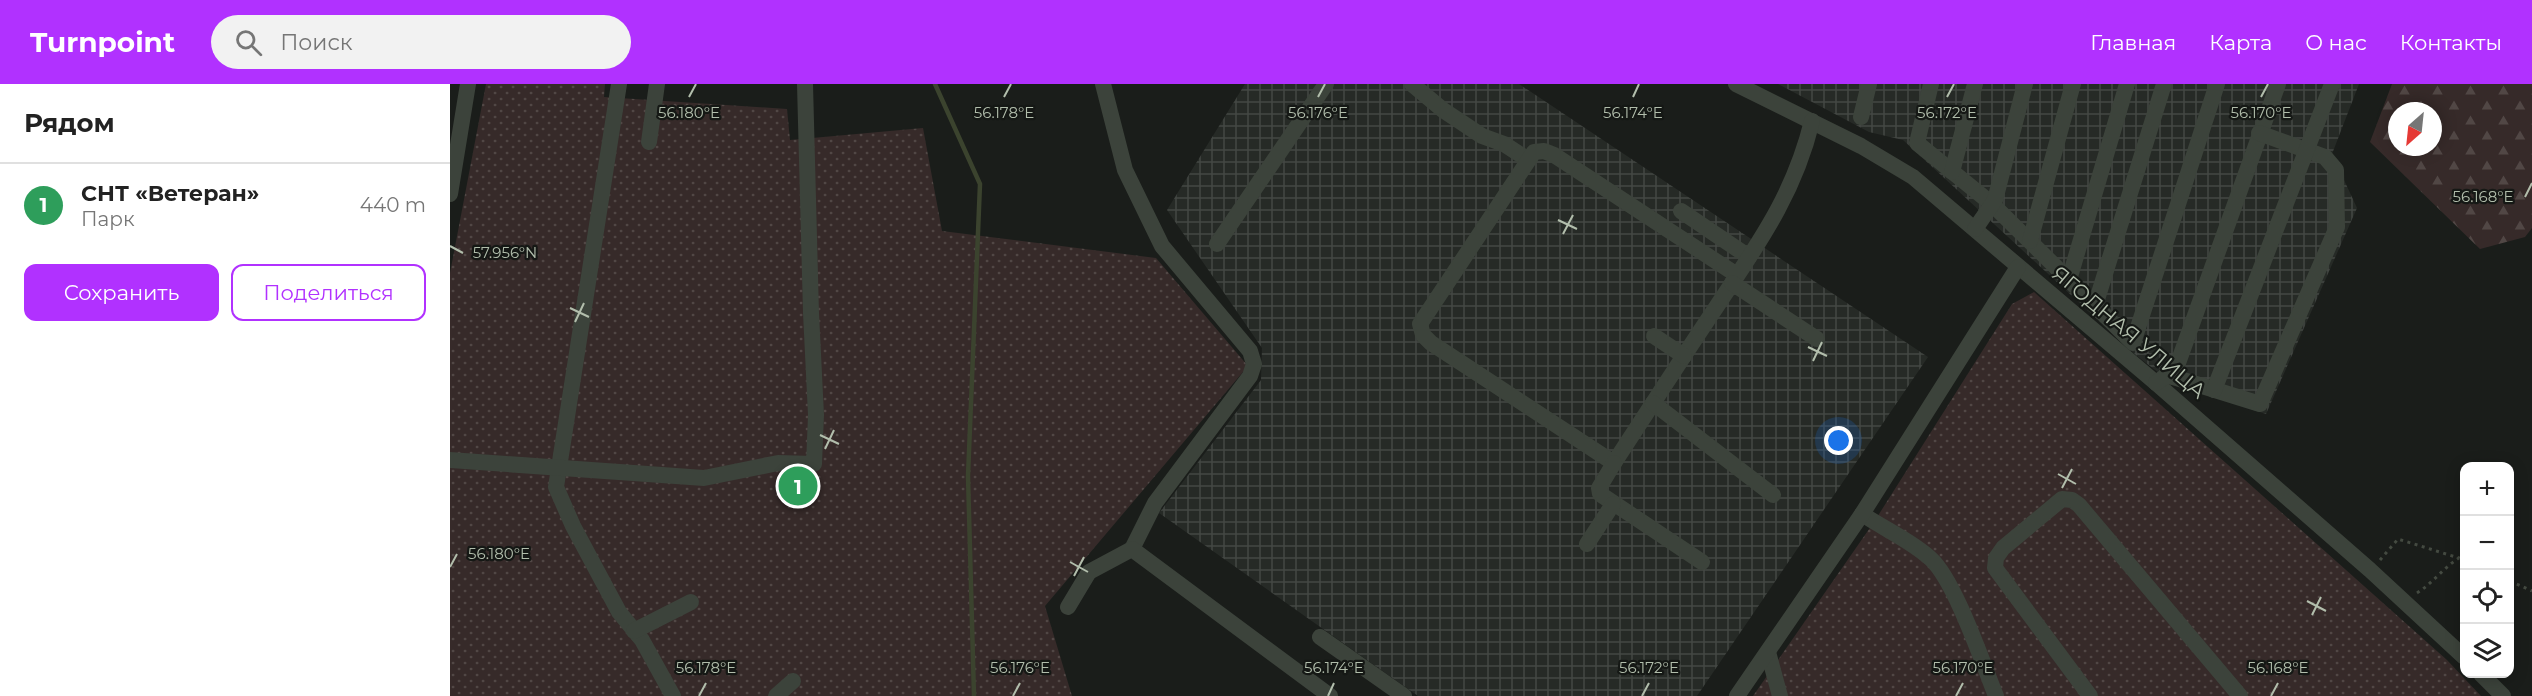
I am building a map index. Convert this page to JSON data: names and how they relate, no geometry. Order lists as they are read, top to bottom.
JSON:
{
  "streets": {
    "street": ["ЯГОДНАЯ УЛИЦА"]
  },
  "north": "bottom left",
  "page": {
    "header": "Turnpoint",
    "search": "Поиск",
    "nav": [
      "Главная",
      "Карта",
      "О нас",
      "Контакты"
    ],
    "heading": "Рядом",
    "list": [
      {
        "mark": "1",
        "name": "СНТ «Ветеран»",
        "note": "Парк",
        "value": "440 m"
      }
    ],
    "buttons": ["Сохранить", "Поделиться"],
    "map_buttons": ["+", "−"],
    "pins": "1"
  },
  "coordinates": [
    "56.180°E",
    "56.178°E",
    "56.176°E",
    "56.174°E",
    "56.172°E",
    "56.170°E",
    "56.168°E",
    "57.956°N"
  ]
}
